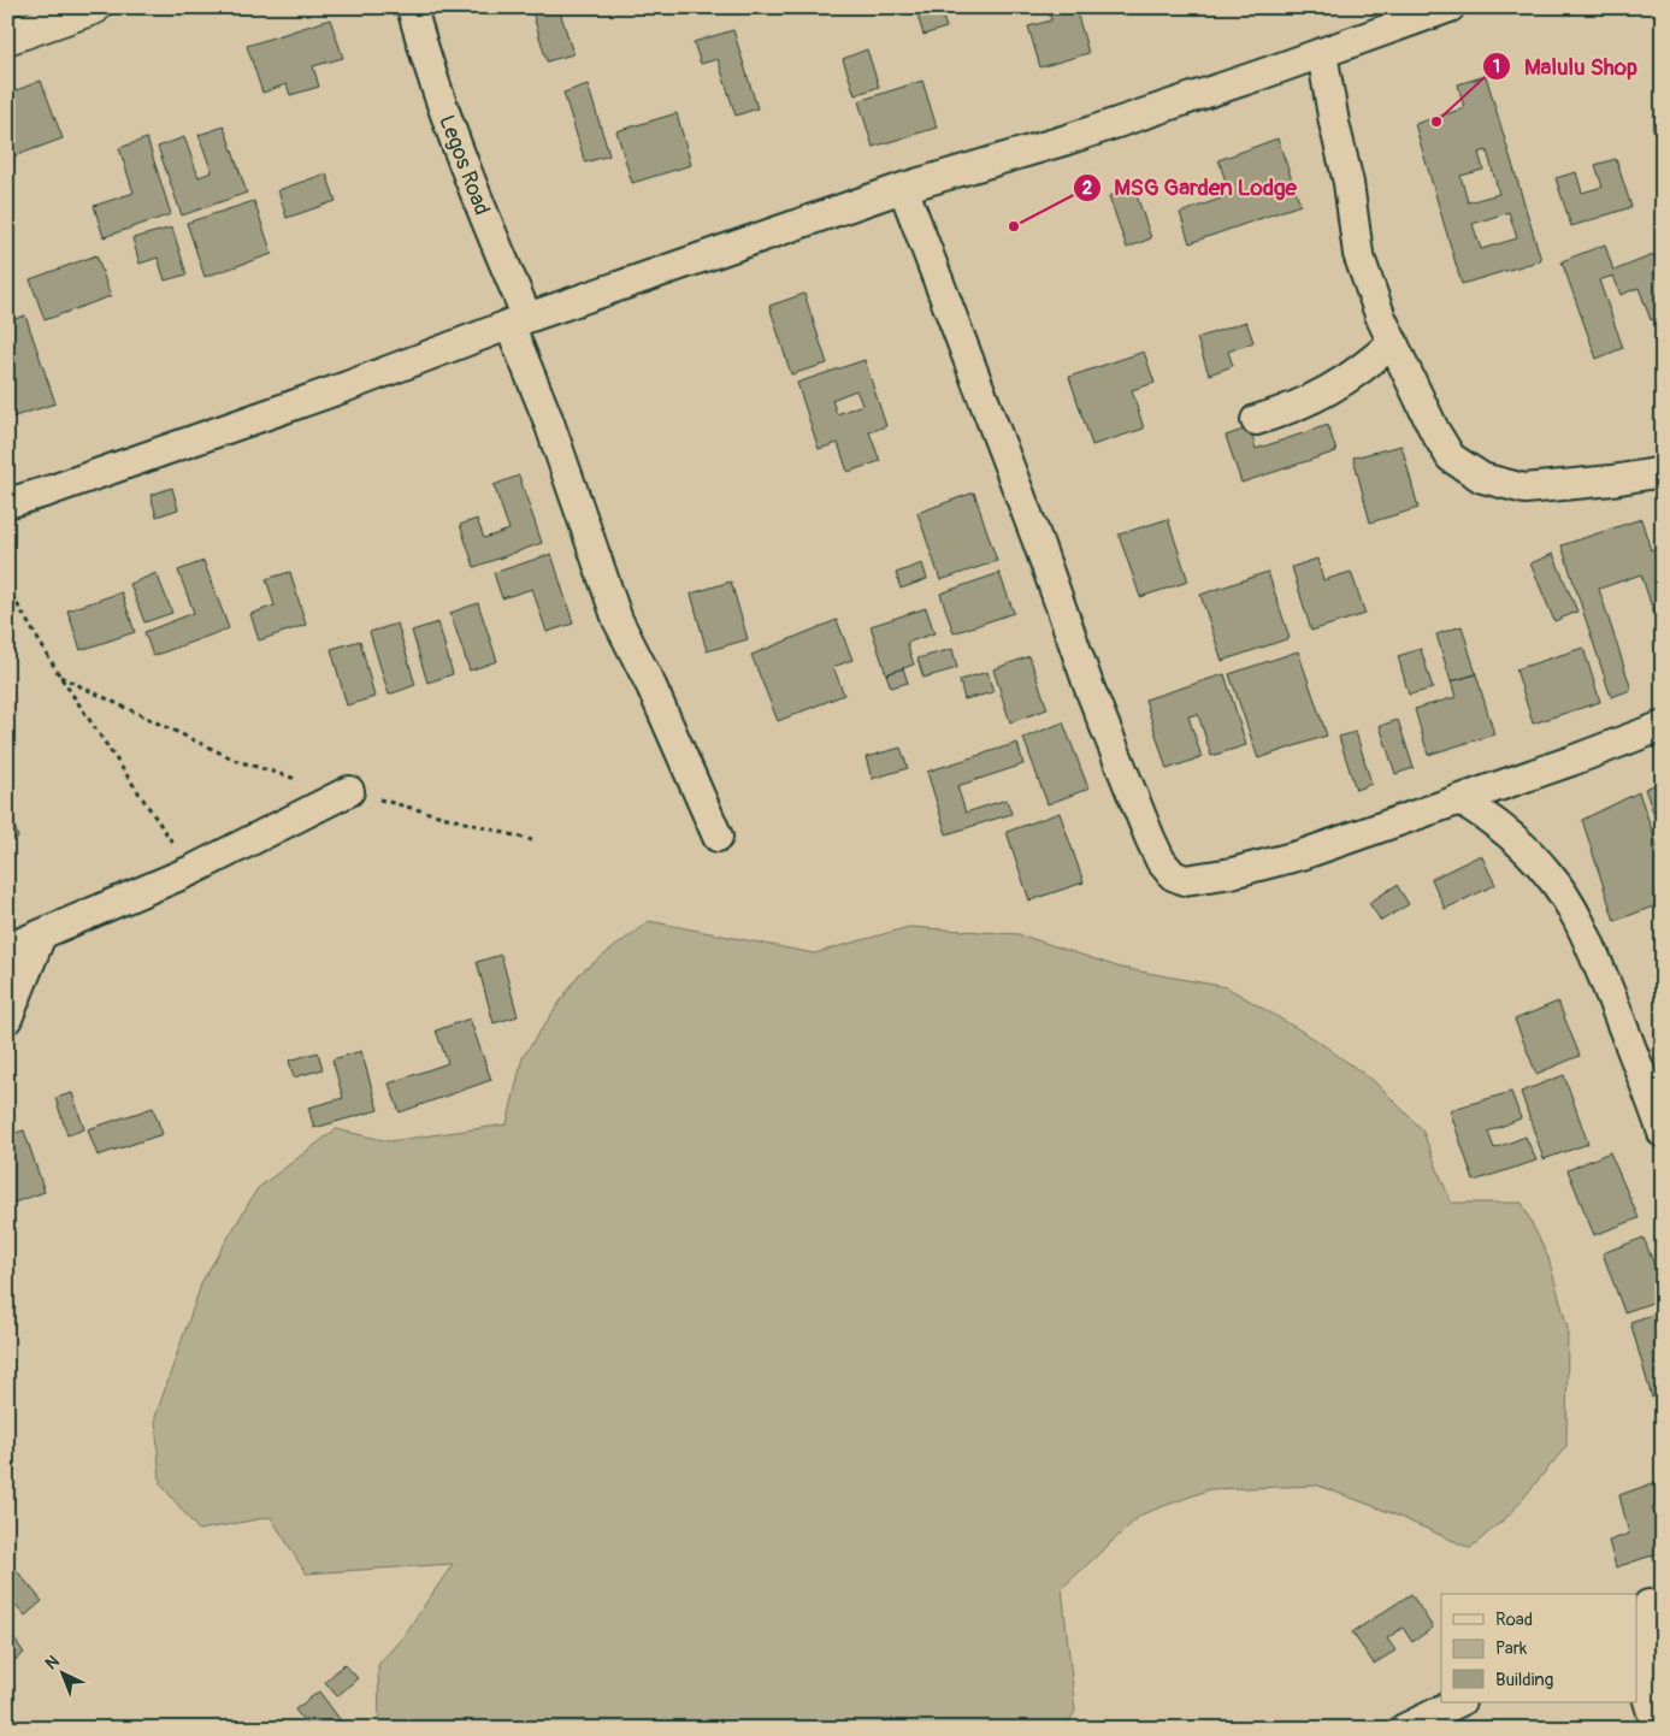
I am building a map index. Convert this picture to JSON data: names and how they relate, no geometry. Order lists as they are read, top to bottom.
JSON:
{
  "streets": {
    "street": ["Legos Road"]
  },
  "places": ["Malulu Shop", "MSG Garden Lodge"],
  "legend": ["Road", "Park", "Building"],
  "north": "top left"
}
